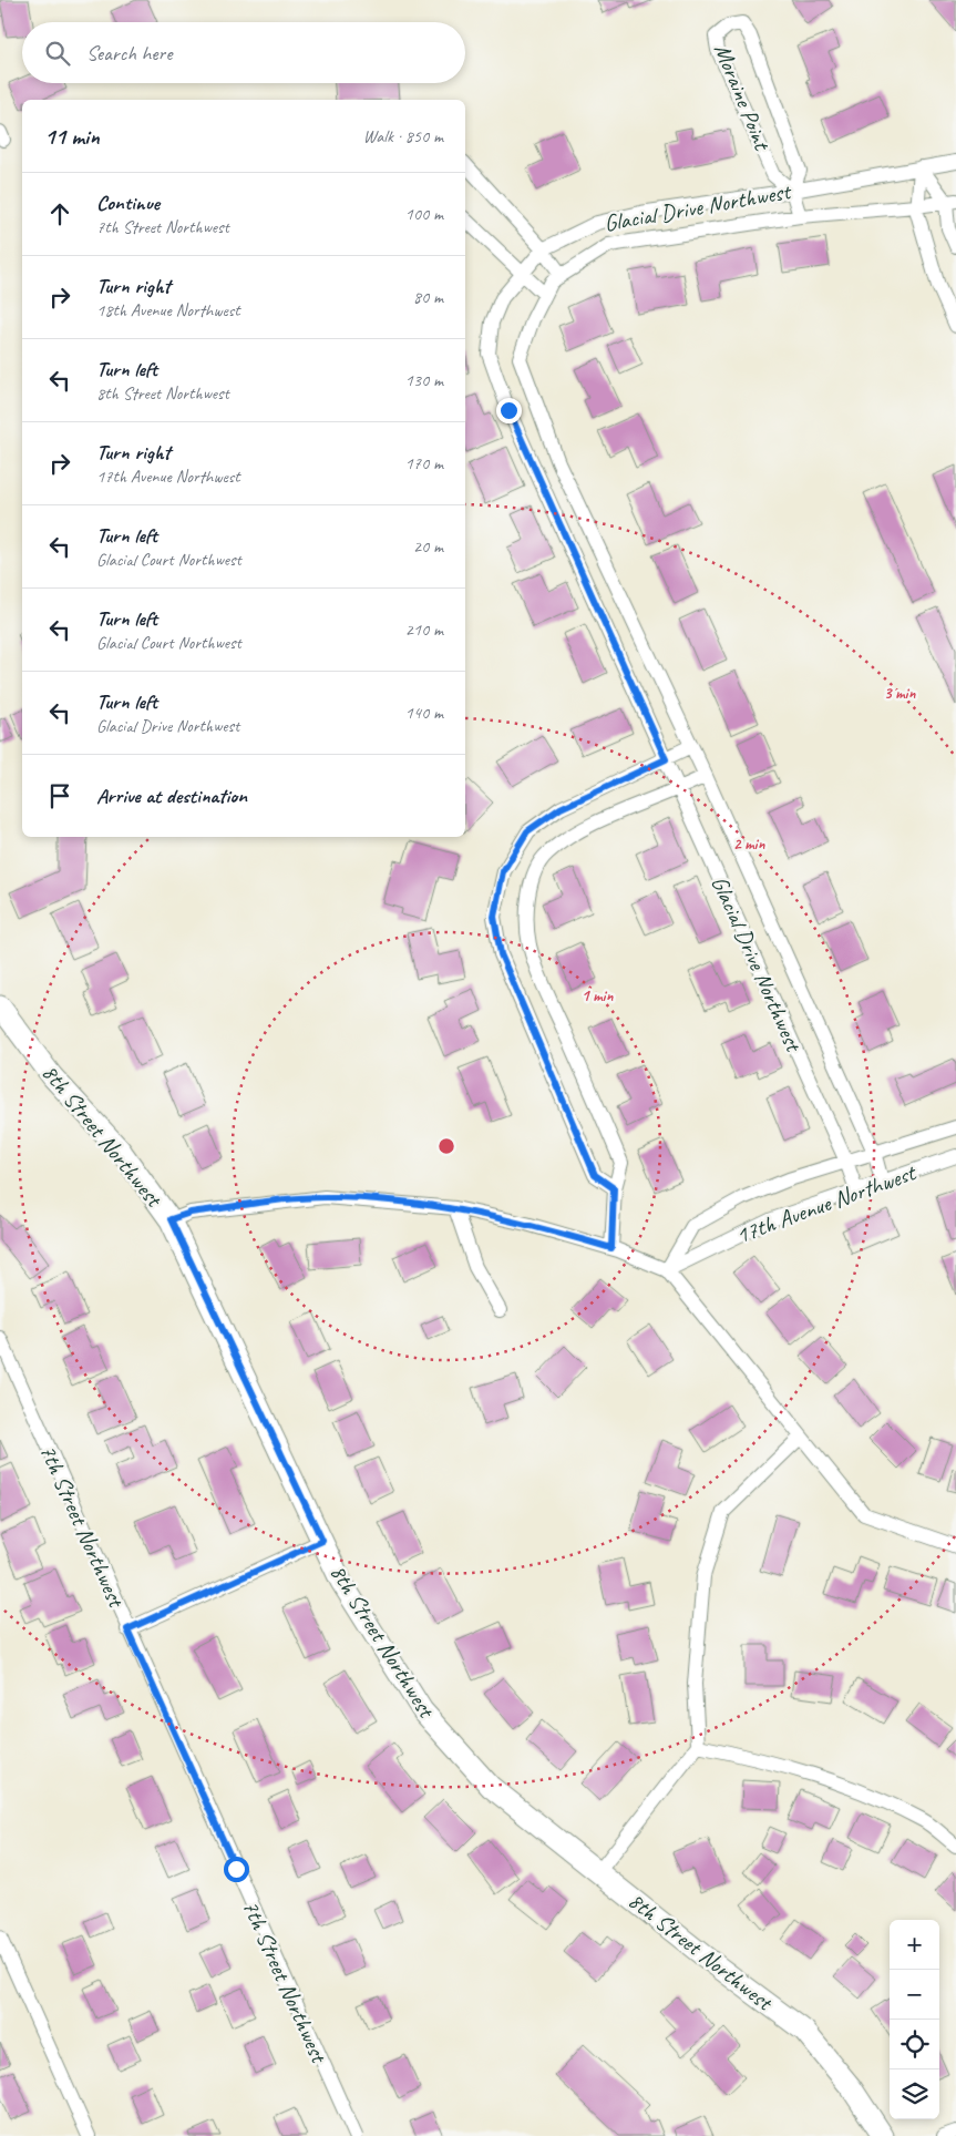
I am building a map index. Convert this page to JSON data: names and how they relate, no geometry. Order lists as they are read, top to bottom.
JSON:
{
  "streets": {
    "street": [
      "Moraine Point",
      "Glacial Drive Northwest",
      "8th Street Northwest",
      "17th Avenue Northwest",
      "7th Street Northwest"
    ]
  },
  "crossings": [
    ["Moraine Point", "Glacial Drive Northwest"],
    ["Glacial Drive Northwest", "17th Avenue Northwest"]
  ],
  "page": {
    "search": "Search here",
    "heading": ["11 min", "Walk · 850 m"],
    "list": [
      ["Continue", "7th Street Northwest", "100 m"],
      ["Turn right", "18th Avenue Northwest", "80 m"],
      ["Turn left", "8th Street Northwest", "130 m"],
      ["Turn right", "17th Avenue Northwest", "170 m"],
      ["Turn left", "Glacial Court Northwest", "20 m"],
      ["Turn left", "Glacial Court Northwest", "210 m"],
      ["Turn left", "Glacial Drive Northwest", "140 m"],
      "Arrive at destination"
    ],
    "map_buttons": ["+", "−"]
  },
  "rings": ["3 min", "2 min", "1 min"]
}
